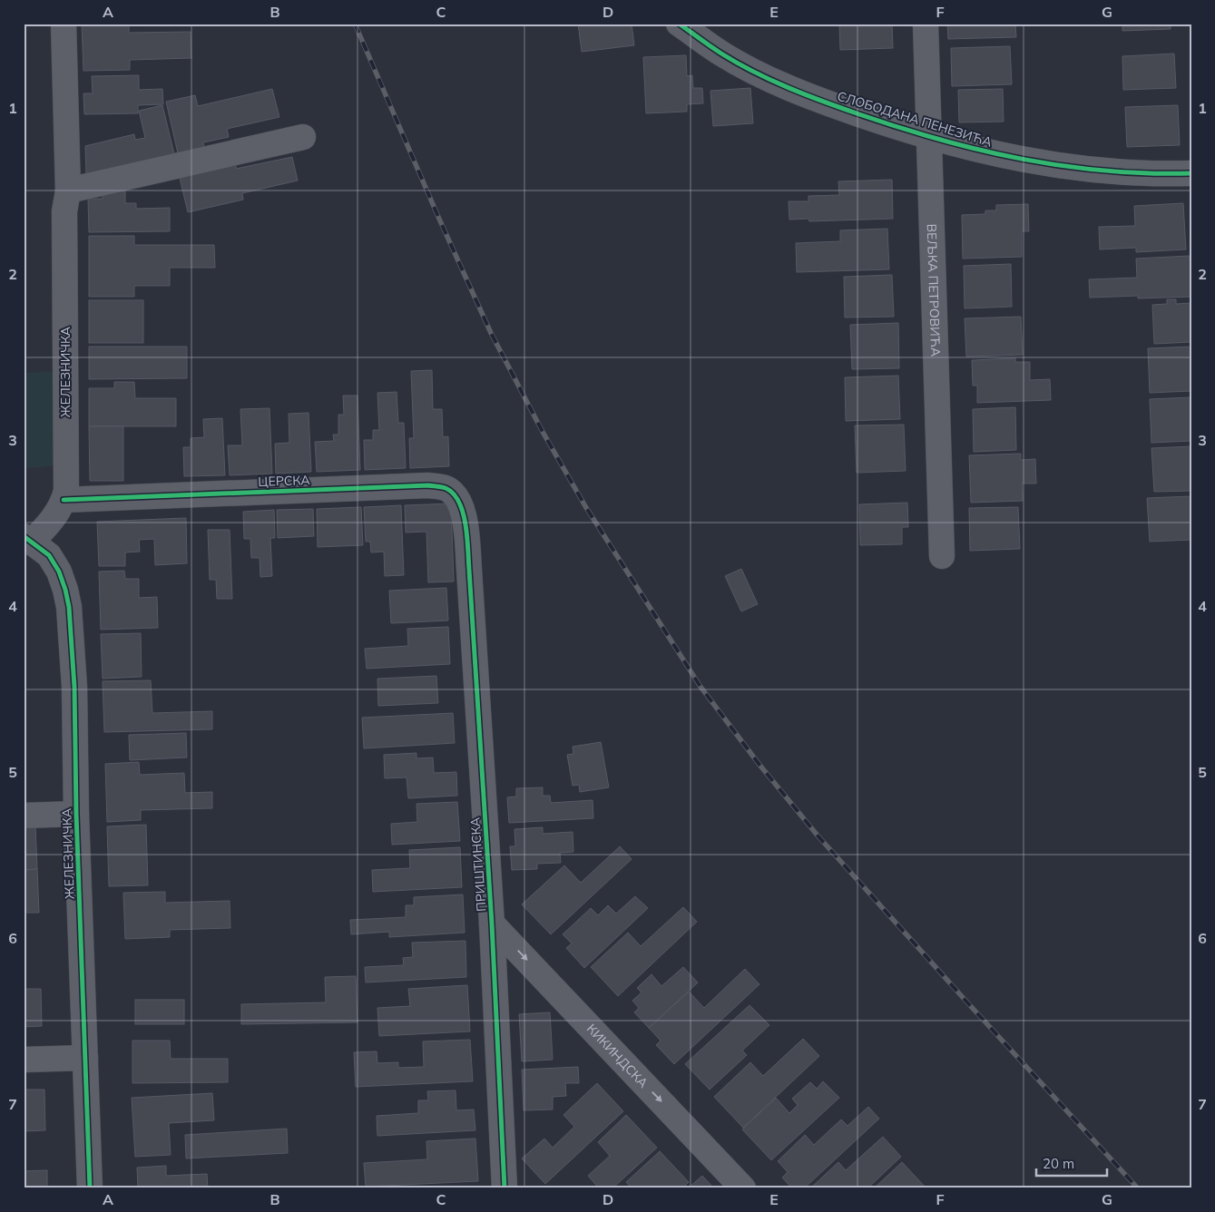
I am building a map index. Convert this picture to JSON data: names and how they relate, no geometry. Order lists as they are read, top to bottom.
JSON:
{
  "streets": {
    "street": [
      "СЛОБОДАНА ПЕНЕЗИЋА",
      "ВЕЉКА ПЕТРОВИЋА",
      "ЖЕЛЕЗНИЧКА",
      "ЦЕРСКА",
      "ПРИШТИНСКА",
      "КИКИНДСКА"
    ]
  },
  "crossings": [
    ["СЛОБОДАНА ПЕНЕЗИЋА", "ВЕЉКА ПЕТРОВИЋА"],
    ["ЖЕЛЕЗНИЧКА", "ЦЕРСКА"],
    ["ЦЕРСКА", "ПРИШТИНСКА"],
    ["ПРИШТИНСКА", "КИКИНДСКА"]
  ],
  "one_way": ["КИКИНДСКА"],
  "scale_bar": "20 m",
  "grid": {
    "columns": [
      "A",
      "B",
      "C",
      "D",
      "E",
      "F",
      "G"
    ],
    "rows": [
      "1",
      "2",
      "3",
      "4",
      "5",
      "6",
      "7"
    ]
  }
}
